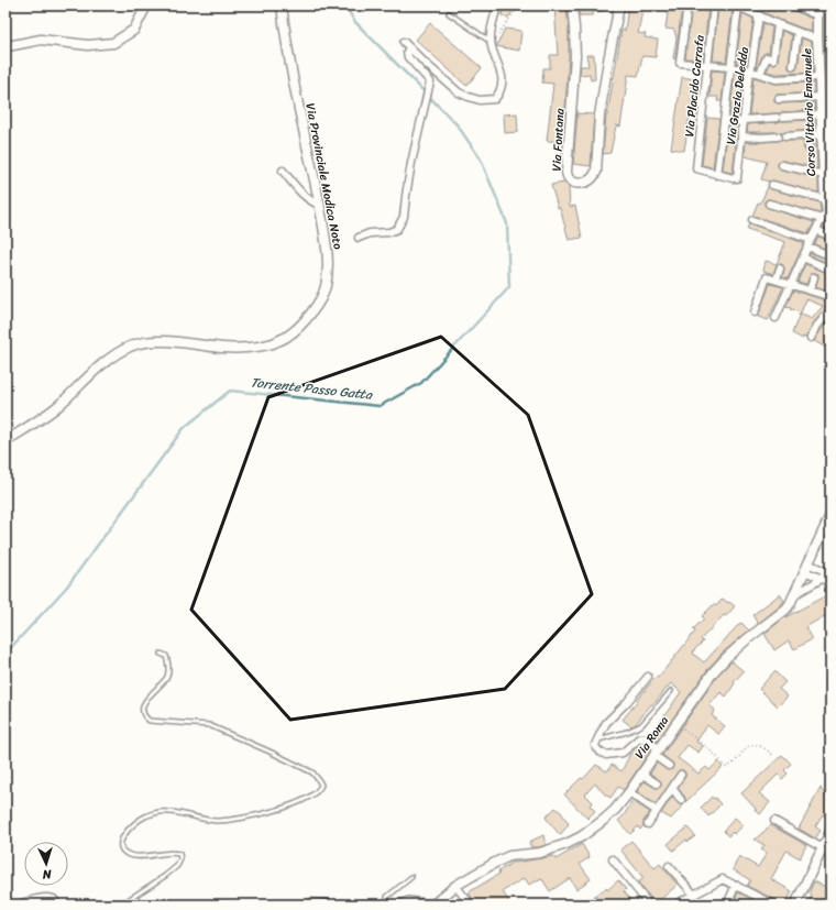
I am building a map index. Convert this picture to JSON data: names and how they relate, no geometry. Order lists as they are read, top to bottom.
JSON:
{
  "streets": {
    "street": [
      "Via Placido Carrafa",
      "Via Grazia Deledda",
      "Corso Vittorio Emanuele",
      "Via Fontana",
      "Via Provinciale Modica Noto",
      "Via Roma"
    ]
  },
  "crossings": [
    ["Via Placido Carrafa", "Via Grazia Deledda"]
  ],
  "water": ["Torrente Passo Gatta"],
  "north": "bottom"
}
